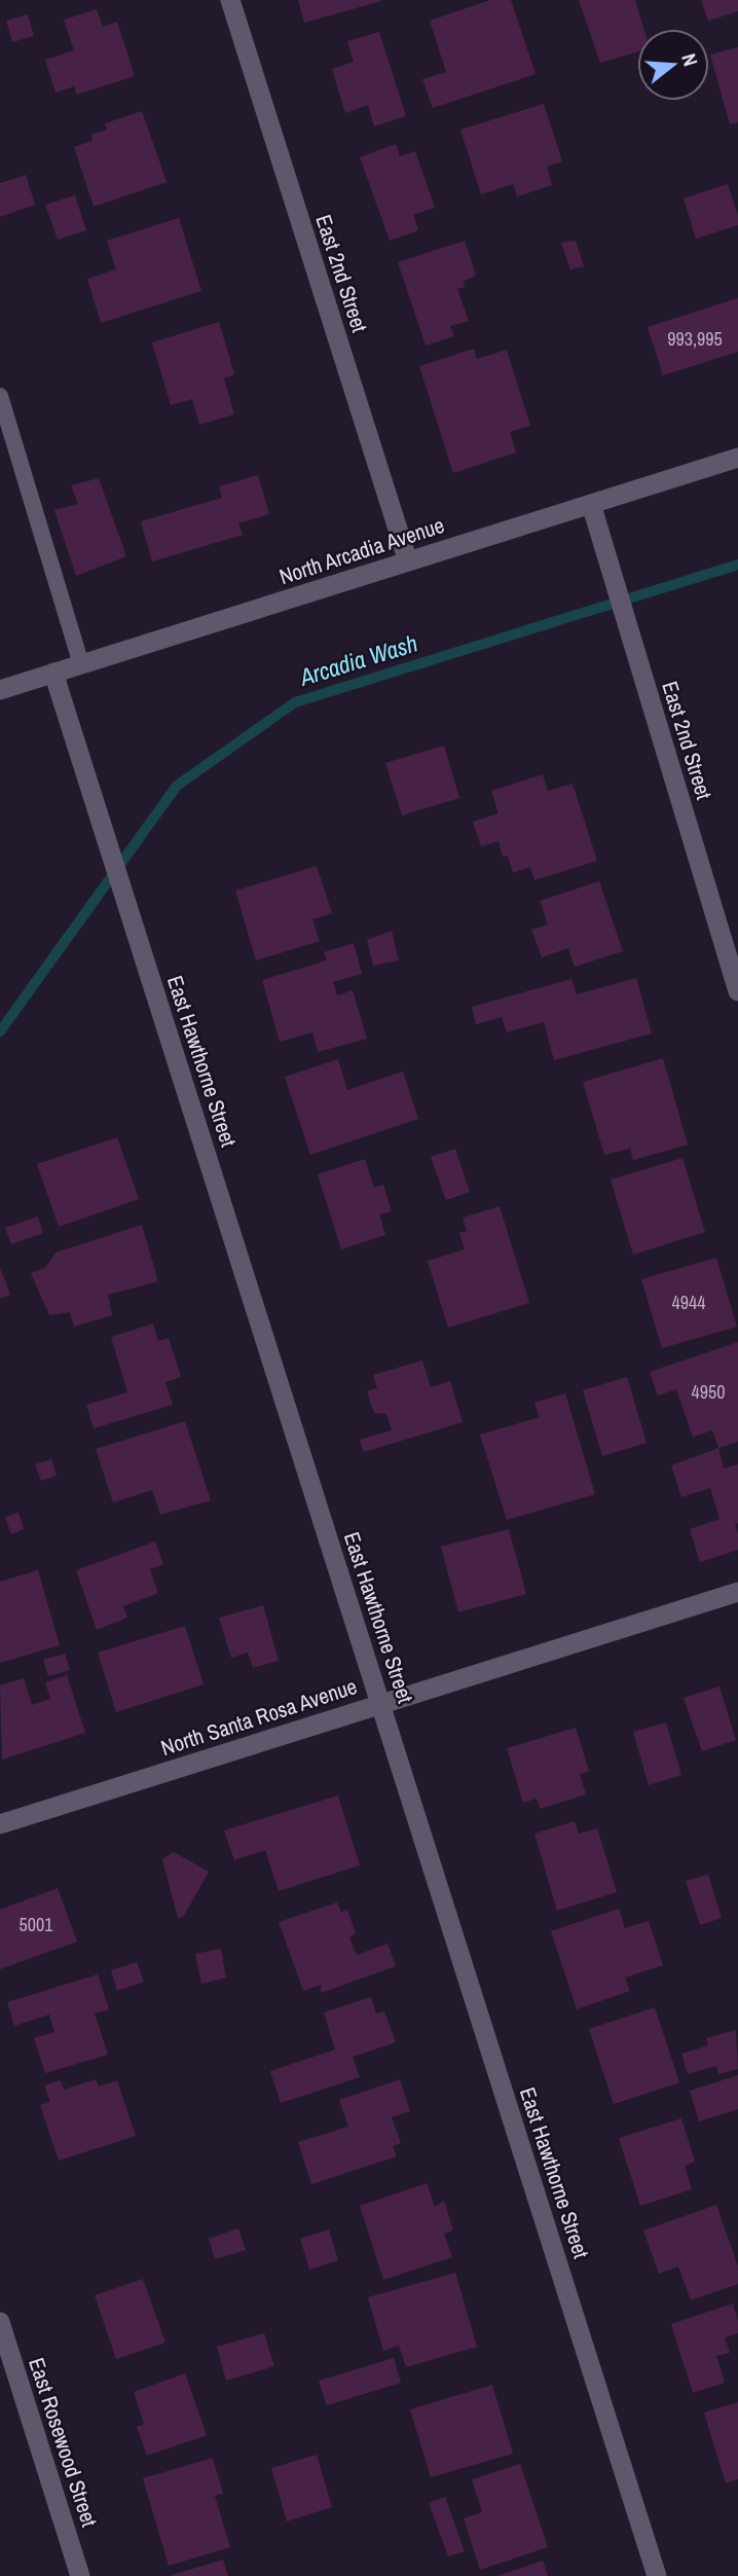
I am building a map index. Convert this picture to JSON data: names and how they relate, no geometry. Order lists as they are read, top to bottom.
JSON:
{
  "streets": {
    "street": [
      "East 2nd Street",
      "North Arcadia Avenue",
      "East Hawthorne Street",
      "North Santa Rosa Avenue",
      "East Rosewood Street"
    ]
  },
  "crossings": [
    ["East 2nd Street", "North Arcadia Avenue"],
    ["North Arcadia Avenue", "East Hawthorne Street"],
    ["East Hawthorne Street", "North Santa Rosa Avenue"]
  ],
  "water": ["Arcadia Wash"],
  "house_numbers": [
    "993,995",
    "4944",
    "4950",
    "5001"
  ],
  "north": "right"
}
